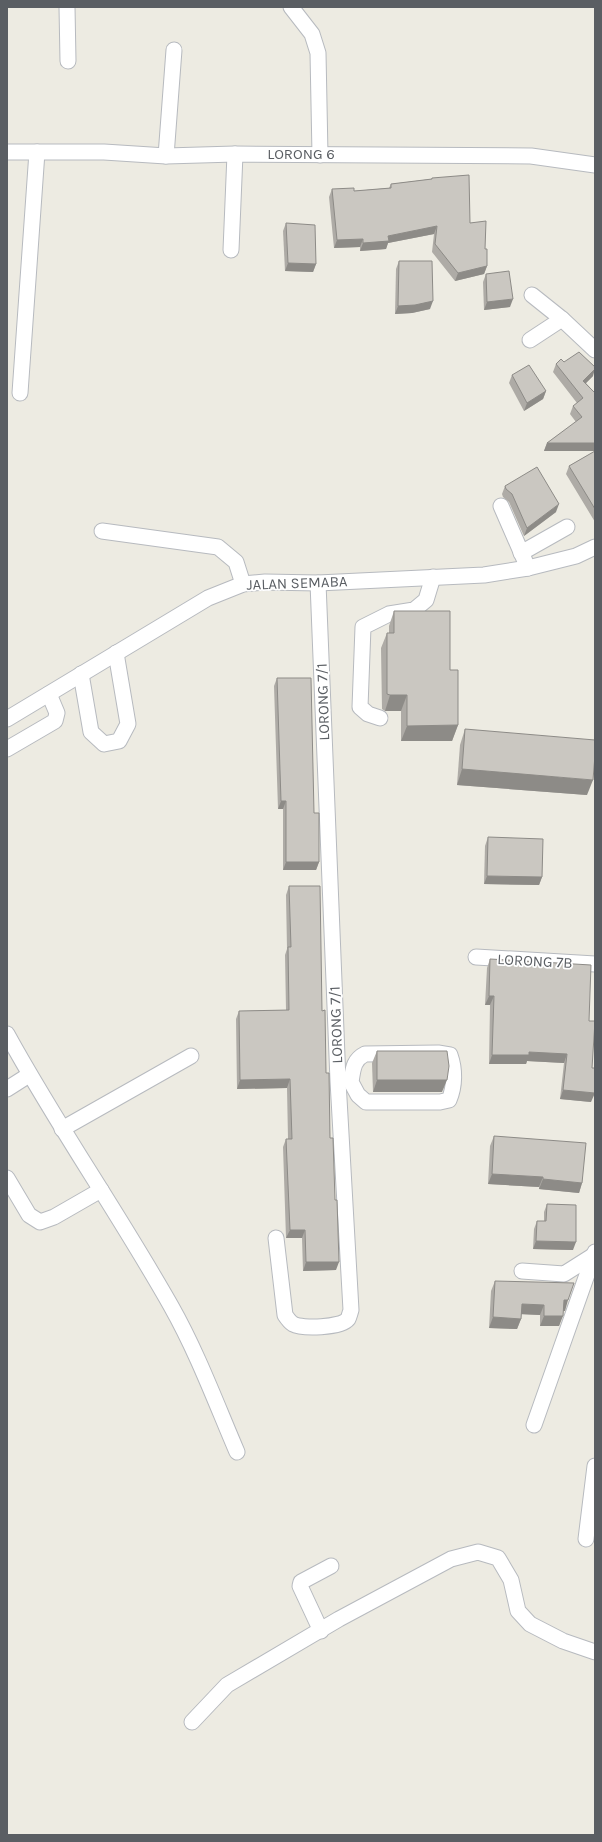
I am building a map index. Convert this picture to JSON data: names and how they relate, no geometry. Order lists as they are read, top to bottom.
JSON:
{
  "streets": {
    "street": [
      "LORONG 6",
      "JALAN SEMABA",
      "LORONG 7/1",
      "LORONG 7B"
    ]
  },
  "crossings": [
    ["JALAN SEMABA", "LORONG 7/1"]
  ]
}
